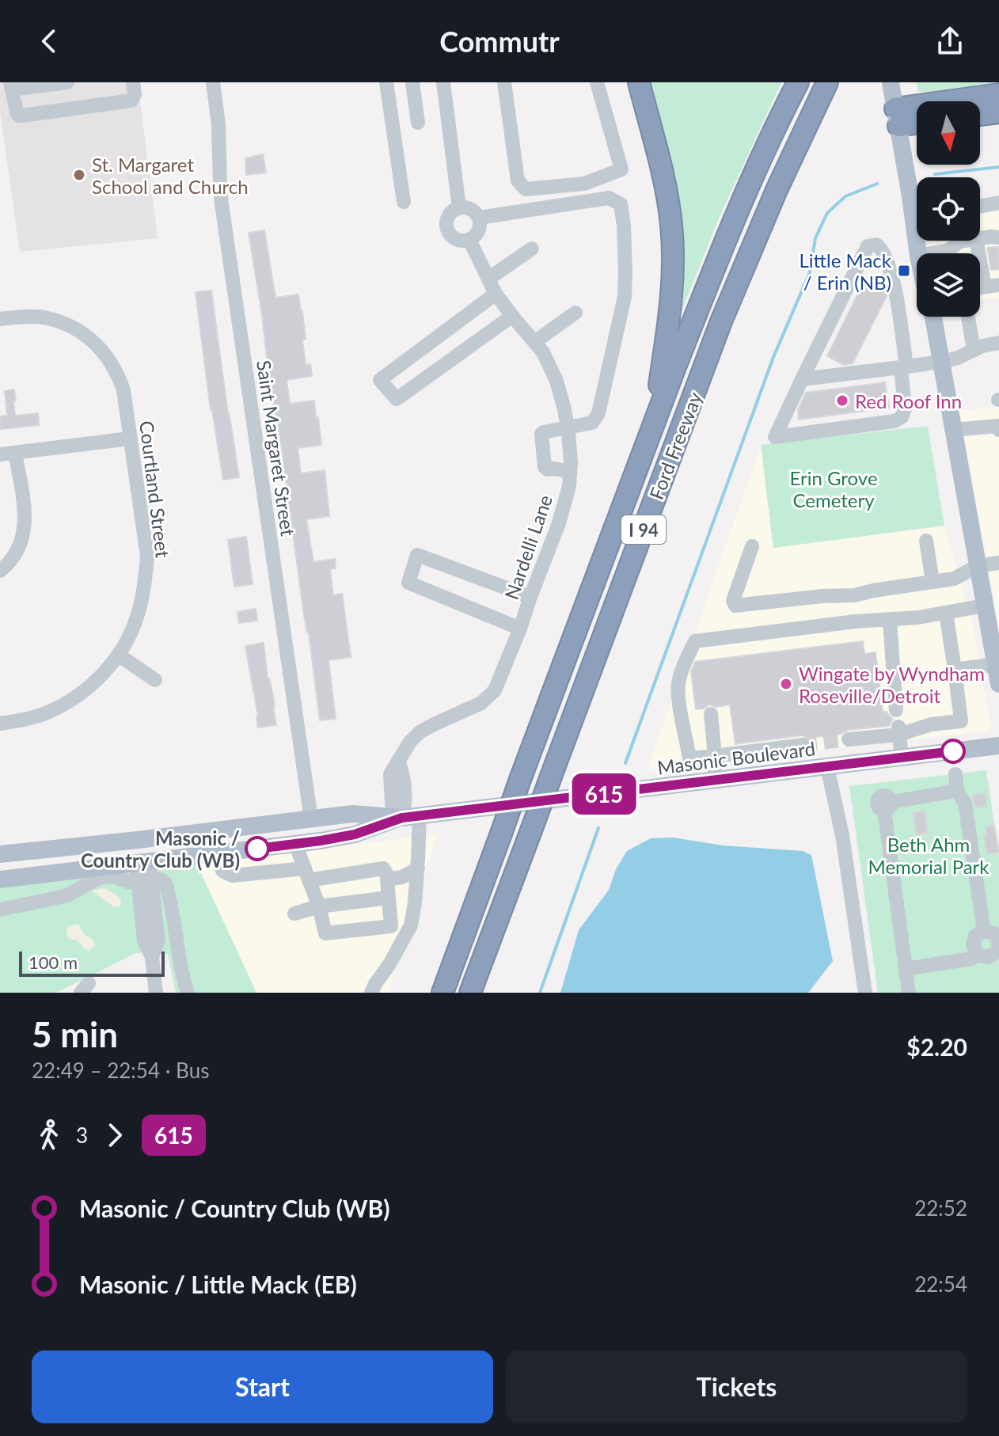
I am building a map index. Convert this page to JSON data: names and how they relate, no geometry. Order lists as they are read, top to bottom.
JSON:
{
  "streets": {
    "highway": ["Ford Freeway", "I 94"],
    "main road": ["Masonic Boulevard"],
    "street": ["Saint Margaret Street", "Courtland Street", "Nardelli Lane"]
  },
  "crossings": [
    ["Saint Margaret Street", "Masonic Boulevard"],
    ["Nardelli Lane", "Masonic Boulevard"]
  ],
  "parks": ["Erin Grove Cemetery", "Beth Ahm Memorial Park"],
  "places": {
    "other": [
      "St. Margaret School and Church",
      "Red Roof Inn",
      "Wingate by Wyndham Roseville/Detroit",
      "Masonic / Country Club (WB)"
    ],
    "transit": ["Little Mack / Erin (NB)"]
  },
  "lines": ["bus line 615"],
  "scale_bar": "100 m",
  "north": "bottom",
  "page": {
    "header": "Commutr",
    "on_map": "615",
    "scale": "100 m",
    "heading": ["5 min", "22:49 – 22:54 · Bus", "$2.20"],
    "legs": ["3", "615"],
    "list": [
      {
        "name": "Masonic / Country Club (WB)",
        "value": "22:52"
      },
      {
        "name": "Masonic / Little Mack (EB)",
        "value": "22:54"
      }
    ],
    "buttons": ["Start", "Tickets"]
  }
}
